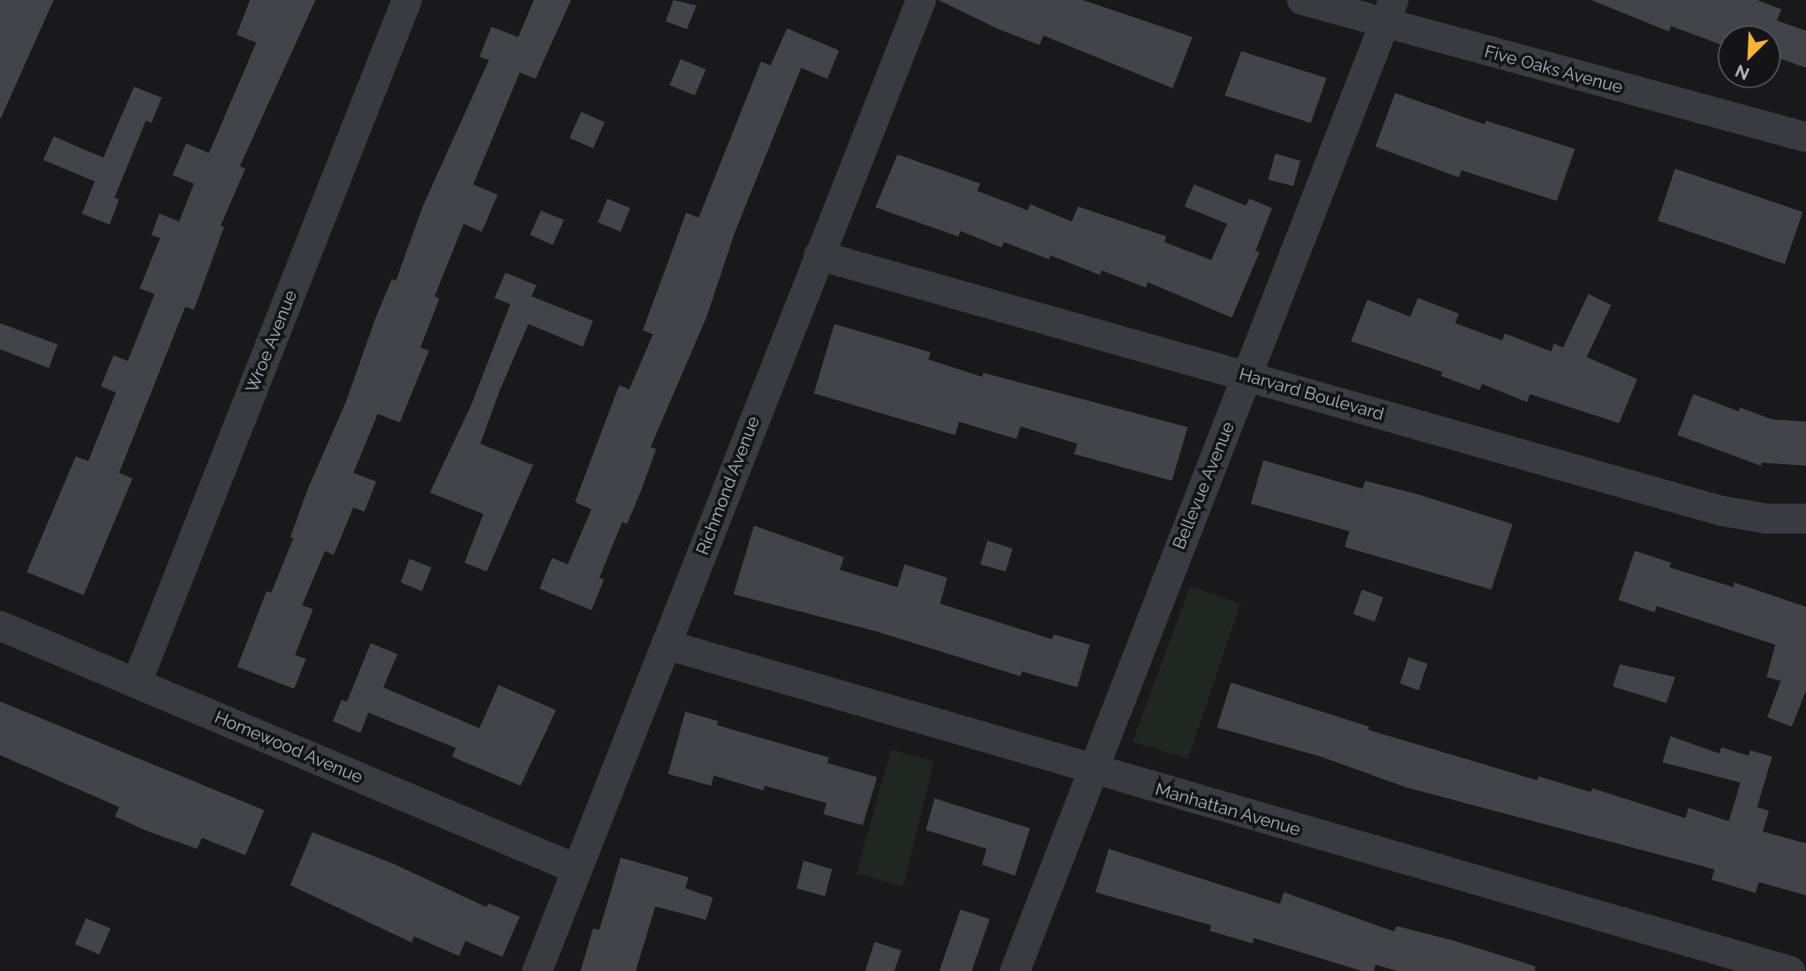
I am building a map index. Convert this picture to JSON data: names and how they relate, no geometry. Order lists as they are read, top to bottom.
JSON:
{
  "streets": {
    "street": [
      "Five Oaks Avenue",
      "Wroe Avenue",
      "Harvard Boulevard",
      "Richmond Avenue",
      "Bellevue Avenue",
      "Homewood Avenue",
      "Manhattan Avenue"
    ]
  },
  "crossings": [
    ["Five Oaks Avenue", "Bellevue Avenue"],
    ["Wroe Avenue", "Homewood Avenue"],
    ["Harvard Boulevard", "Richmond Avenue"],
    ["Harvard Boulevard", "Bellevue Avenue"],
    ["Richmond Avenue", "Homewood Avenue"],
    ["Richmond Avenue", "Manhattan Avenue"],
    ["Bellevue Avenue", "Manhattan Avenue"]
  ],
  "north": "bottom left"
}
